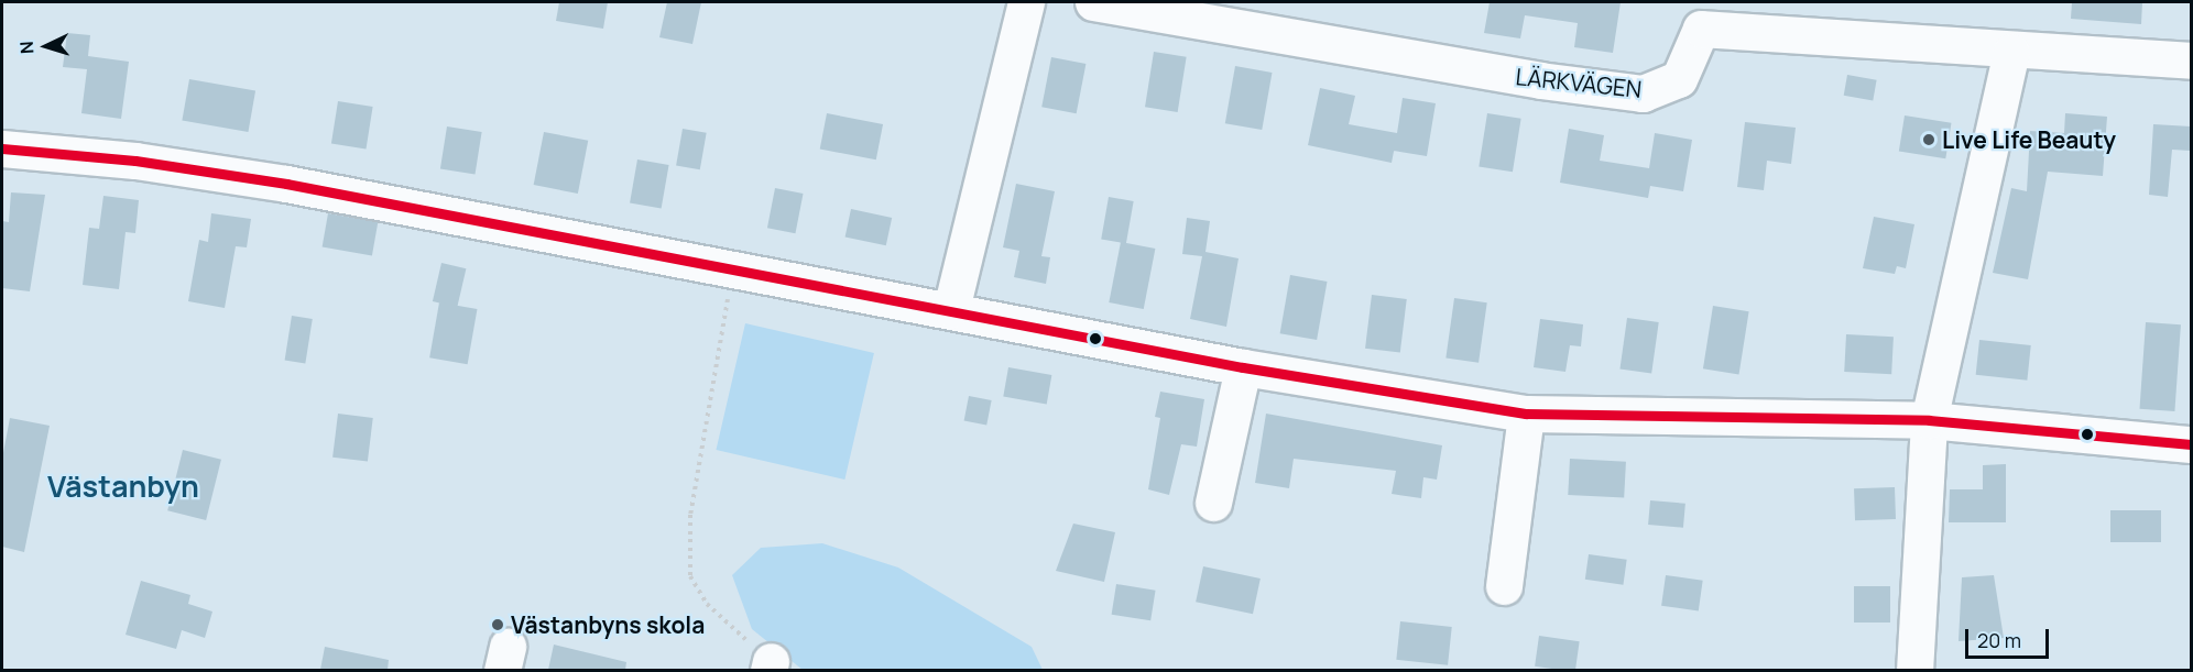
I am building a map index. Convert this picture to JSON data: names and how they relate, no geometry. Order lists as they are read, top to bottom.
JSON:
{
  "streets": {
    "street": ["LÄRKVÄGEN"]
  },
  "districts": ["Västanbyn"],
  "places": ["Live Life Beauty", "Västanbyns skola"],
  "scale_bar": "20 m",
  "north": "left"
}
